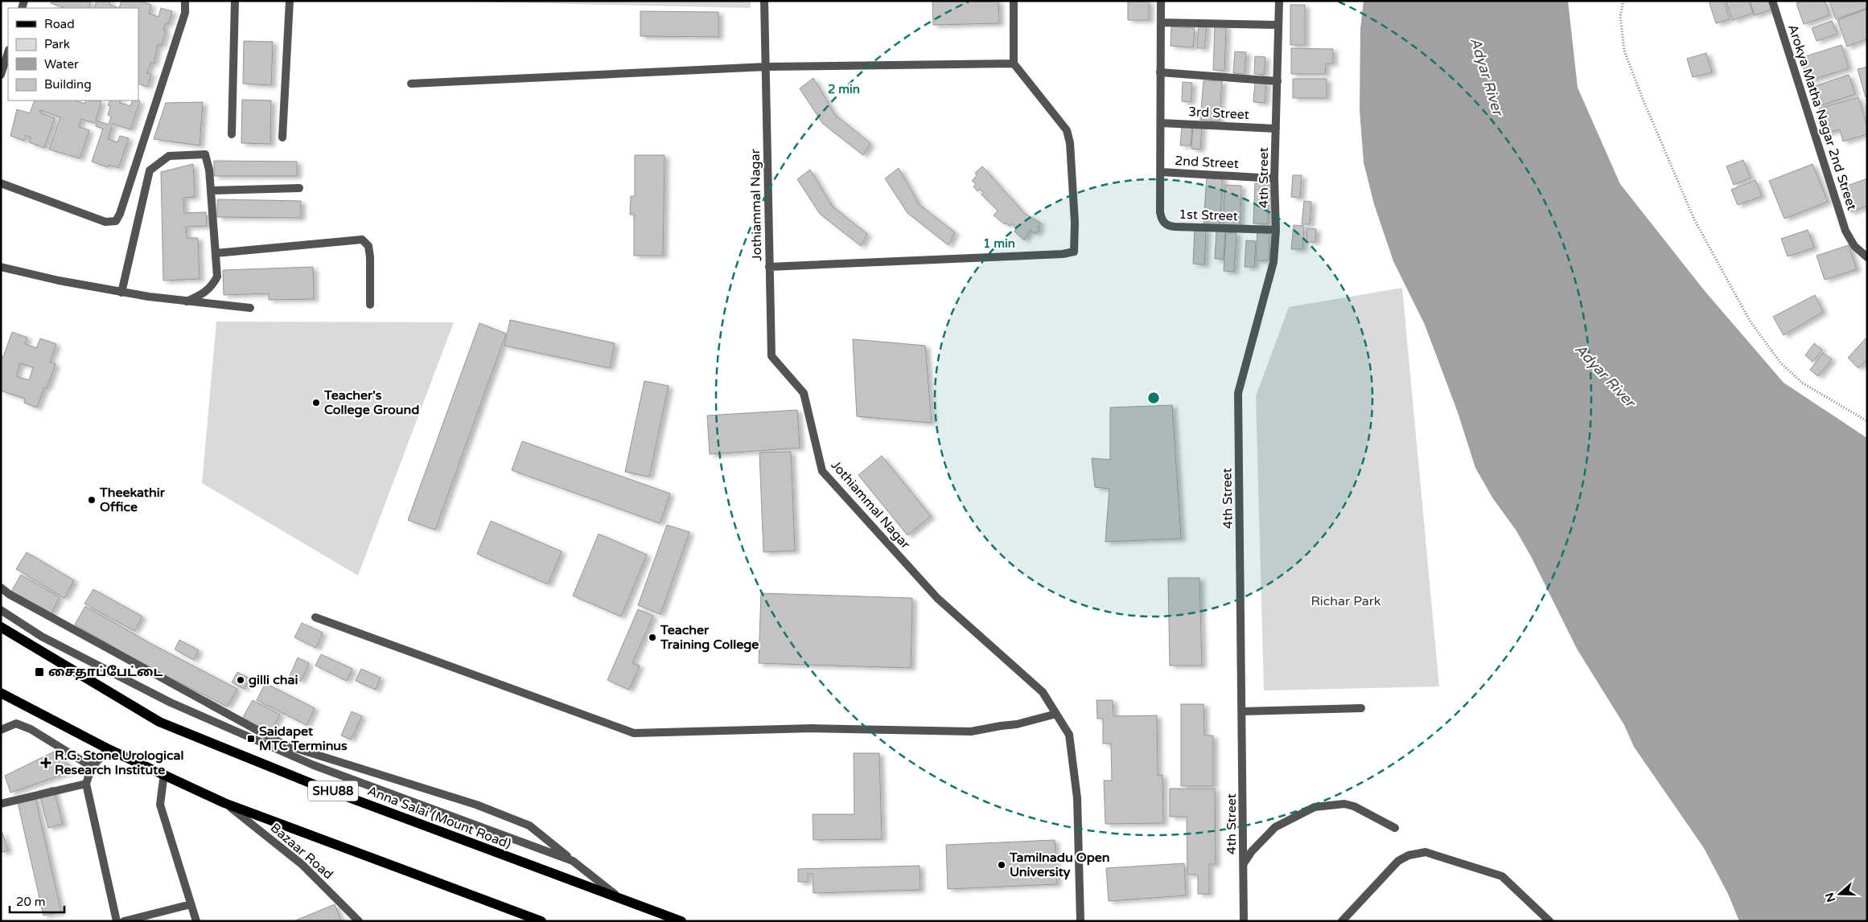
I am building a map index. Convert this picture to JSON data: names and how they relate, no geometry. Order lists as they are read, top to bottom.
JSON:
{
  "streets": {
    "main road": ["SHU88", "Anna Salai (Mount Road)"],
    "street": [
      "3rd Street",
      "Arokya Matha Nagar 2nd Street",
      "2nd Street",
      "4th Street",
      "Jothiammal Nagar",
      "1st Street",
      "Bazaar Road"
    ]
  },
  "crossings": [
    ["3rd Street", "4th Street"],
    ["2nd Street", "4th Street"],
    ["2nd Street", "1st Street"],
    ["4th Street", "1st Street"]
  ],
  "water": ["Adyar River"],
  "parks": ["Richar Park"],
  "places": {
    "other": [
      "Teacher's College Ground",
      "Theekathir Office",
      "Teacher Training College",
      "gilli chai",
      "Tamilnadu Open University"
    ],
    "transit": ["சைதாப்பேட்டை", "Saidapet MTC Terminus"],
    "health": ["R.G. Stone Urological Research Institute"]
  },
  "legend": [
    "Road",
    "Park",
    "Water",
    "Building"
  ],
  "scale_bar": "20 m",
  "north": "left",
  "rings": ["2 min", "1 min"]
}
